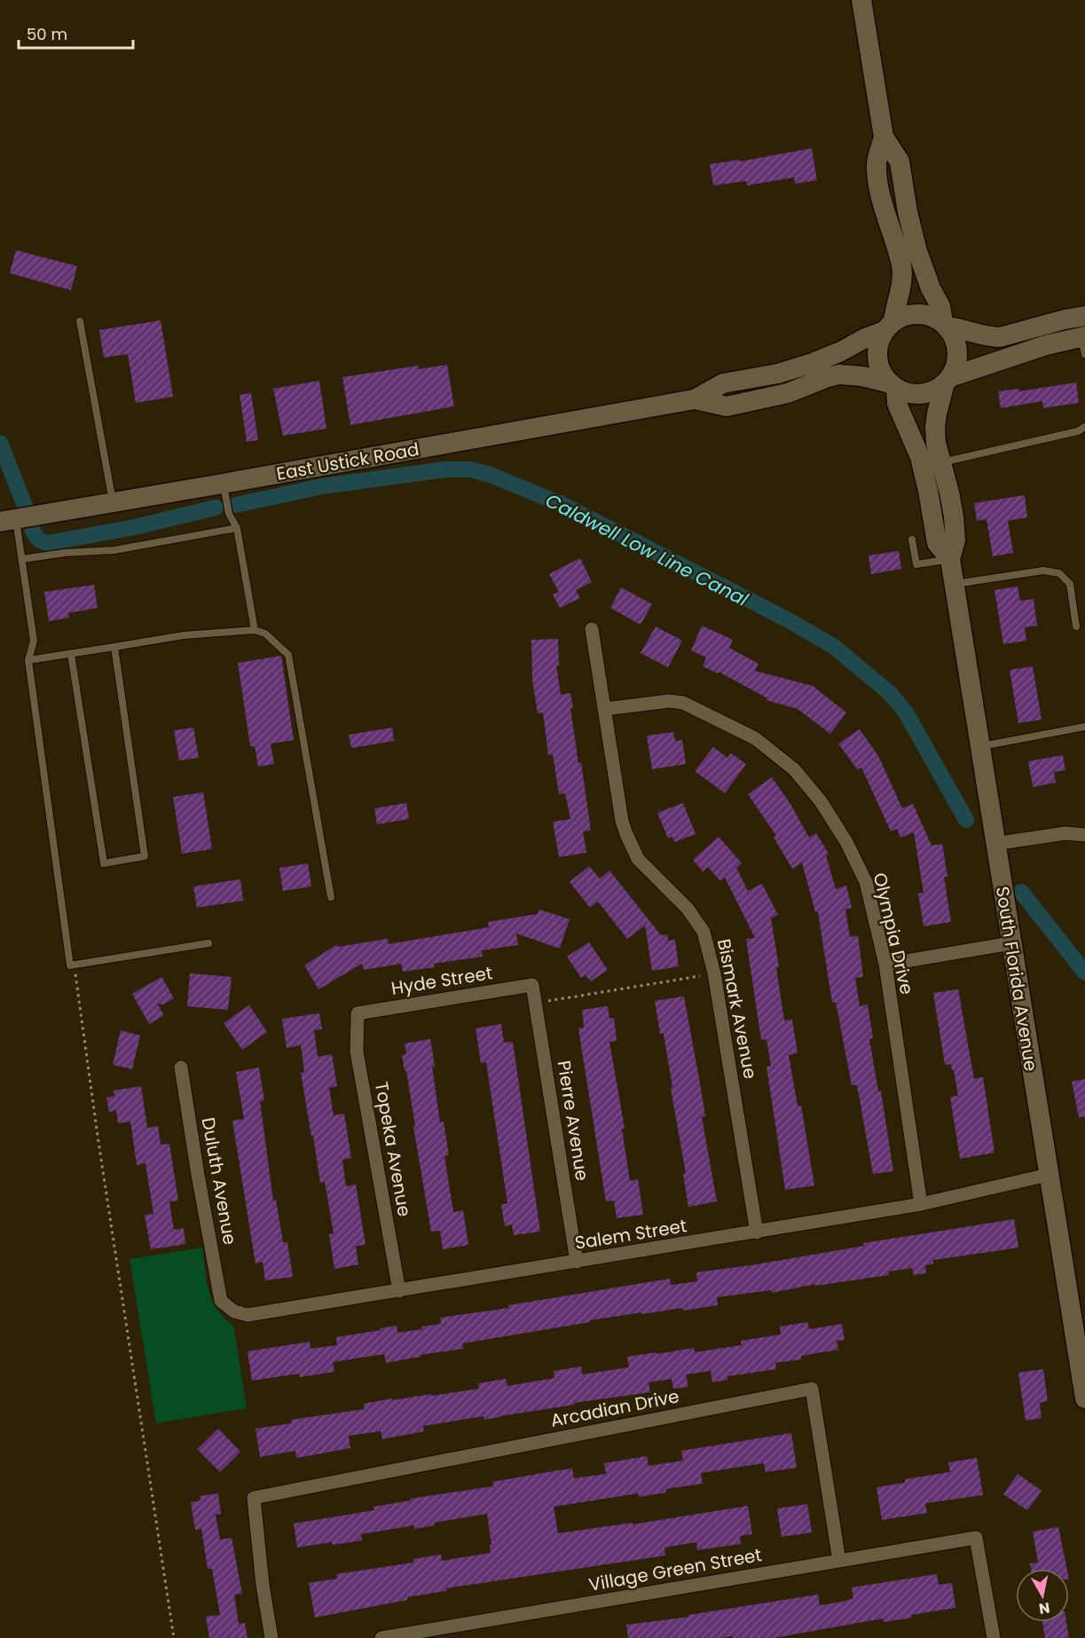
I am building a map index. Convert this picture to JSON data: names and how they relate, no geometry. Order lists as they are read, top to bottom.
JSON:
{
  "streets": {
    "street": [
      "East Ustick Road",
      "Olympia Drive",
      "South Florida Avenue",
      "Hyde Street",
      "Bismark Avenue",
      "Pierre Avenue",
      "Topeka Avenue",
      "Duluth Avenue",
      "Salem Street",
      "Arcadian Drive",
      "Village Green Street"
    ]
  },
  "crossings": [
    ["East Ustick Road", "South Florida Avenue"],
    ["Olympia Drive", "Bismark Avenue"],
    ["Olympia Drive", "Salem Street"],
    ["South Florida Avenue", "Salem Street"],
    ["Hyde Street", "Pierre Avenue"],
    ["Hyde Street", "Topeka Avenue"],
    ["Bismark Avenue", "Salem Street"],
    ["Pierre Avenue", "Salem Street"],
    ["Topeka Avenue", "Salem Street"],
    ["Duluth Avenue", "Salem Street"],
    ["Arcadian Drive", "Village Green Street"]
  ],
  "water": ["Caldwell Low Line Canal"],
  "scale_bar": "50 m",
  "north": "bottom"
}
